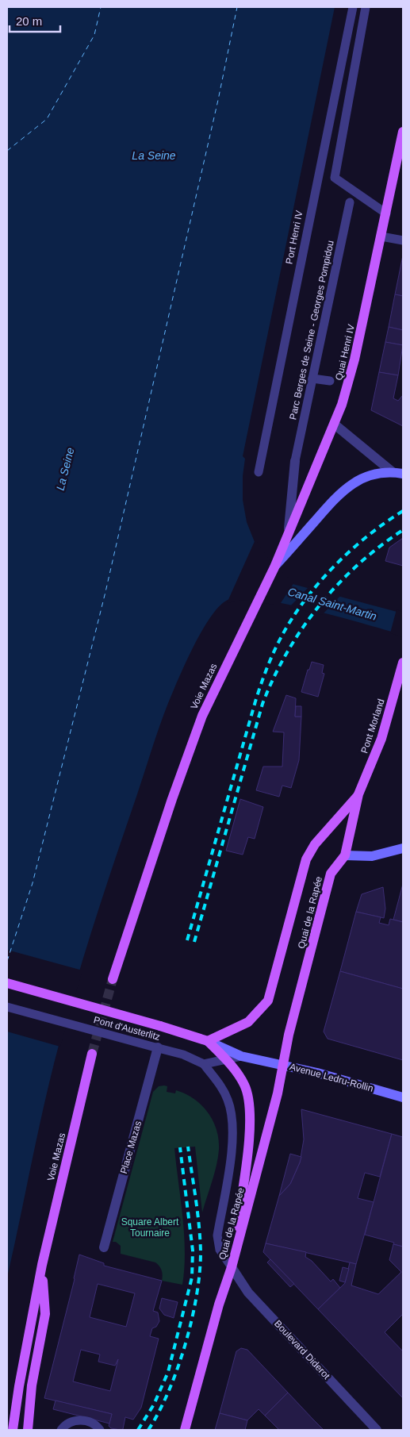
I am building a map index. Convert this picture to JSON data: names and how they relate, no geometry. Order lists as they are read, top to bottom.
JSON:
{
  "streets": {
    "main road": [
      "Quai Henri IV",
      "Voie Mazas",
      "Pont Morland",
      "Quai de la Rapée",
      "Pont d'Austerlitz",
      "Avenue Ledru-Rollin"
    ],
    "street": ["Place Mazas", "Boulevard Diderot"],
    "lane": ["Port Henri IV", "Parc Berges de Seine - Georges Pompidou"]
  },
  "crossings": [
    ["Quai Henri IV", "Voie Mazas"],
    ["Pont Morland", "Quai de la Rapée"],
    ["Quai de la Rapée", "Pont d'Austerlitz"],
    ["Quai de la Rapée", "Avenue Ledru-Rollin"],
    ["Quai de la Rapée", "Boulevard Diderot"],
    ["Pont d'Austerlitz", "Avenue Ledru-Rollin"],
    ["Pont d'Austerlitz", "Place Mazas"]
  ],
  "water": ["La Seine", "Canal Saint-Martin"],
  "parks": ["Square Albert Tournaire"],
  "scale_bar": "20 m"
}
